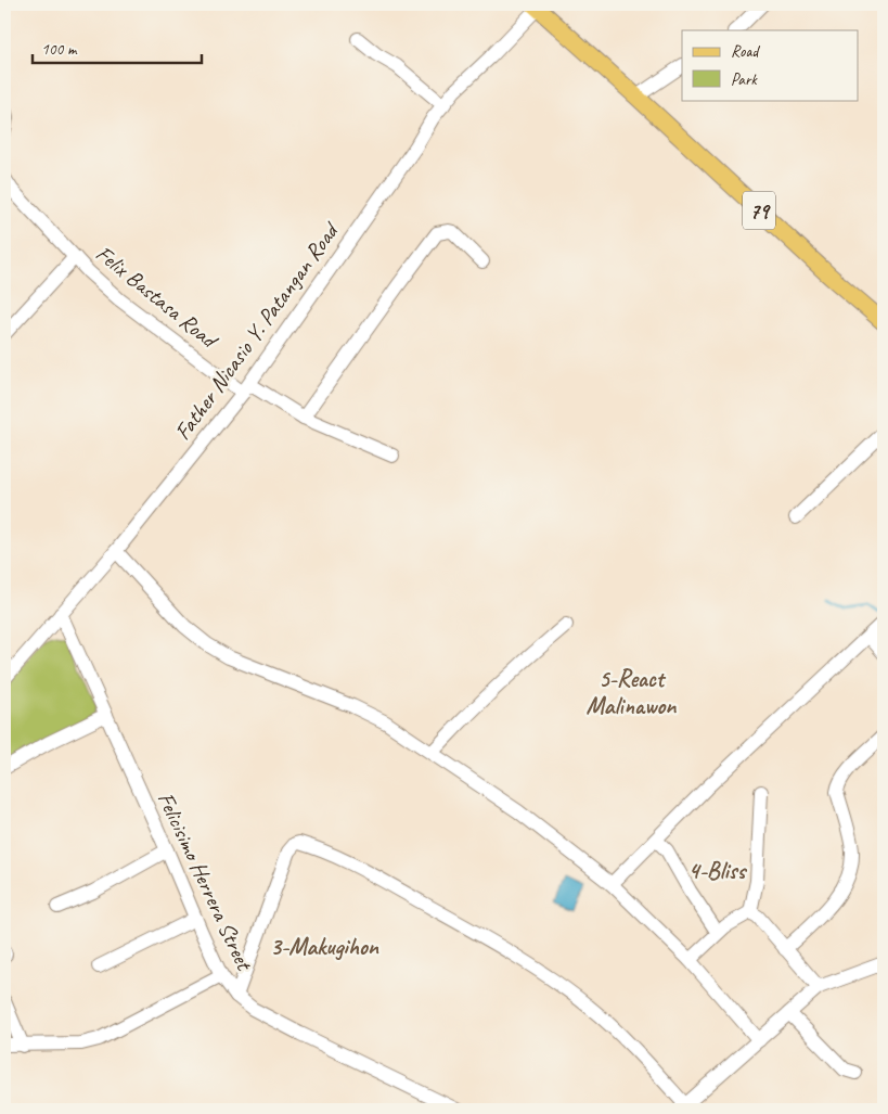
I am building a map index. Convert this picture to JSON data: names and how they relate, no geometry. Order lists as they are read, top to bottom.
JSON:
{
  "streets": {
    "main road": ["79"],
    "street": ["Felix Bastasa Road", "Father Nicasio Y. Patangan Road", "Felicisimo Herrera Street"]
  },
  "crossings": [
    ["79", "Father Nicasio Y. Patangan Road"],
    ["Felix Bastasa Road", "Father Nicasio Y. Patangan Road"],
    ["Father Nicasio Y. Patangan Road", "Felicisimo Herrera Street"]
  ],
  "districts": ["5-React Malinawon", "4-Bliss", "3-Makugihon"],
  "legend": ["Road", "Park"],
  "scale_bar": "100 m"
}
